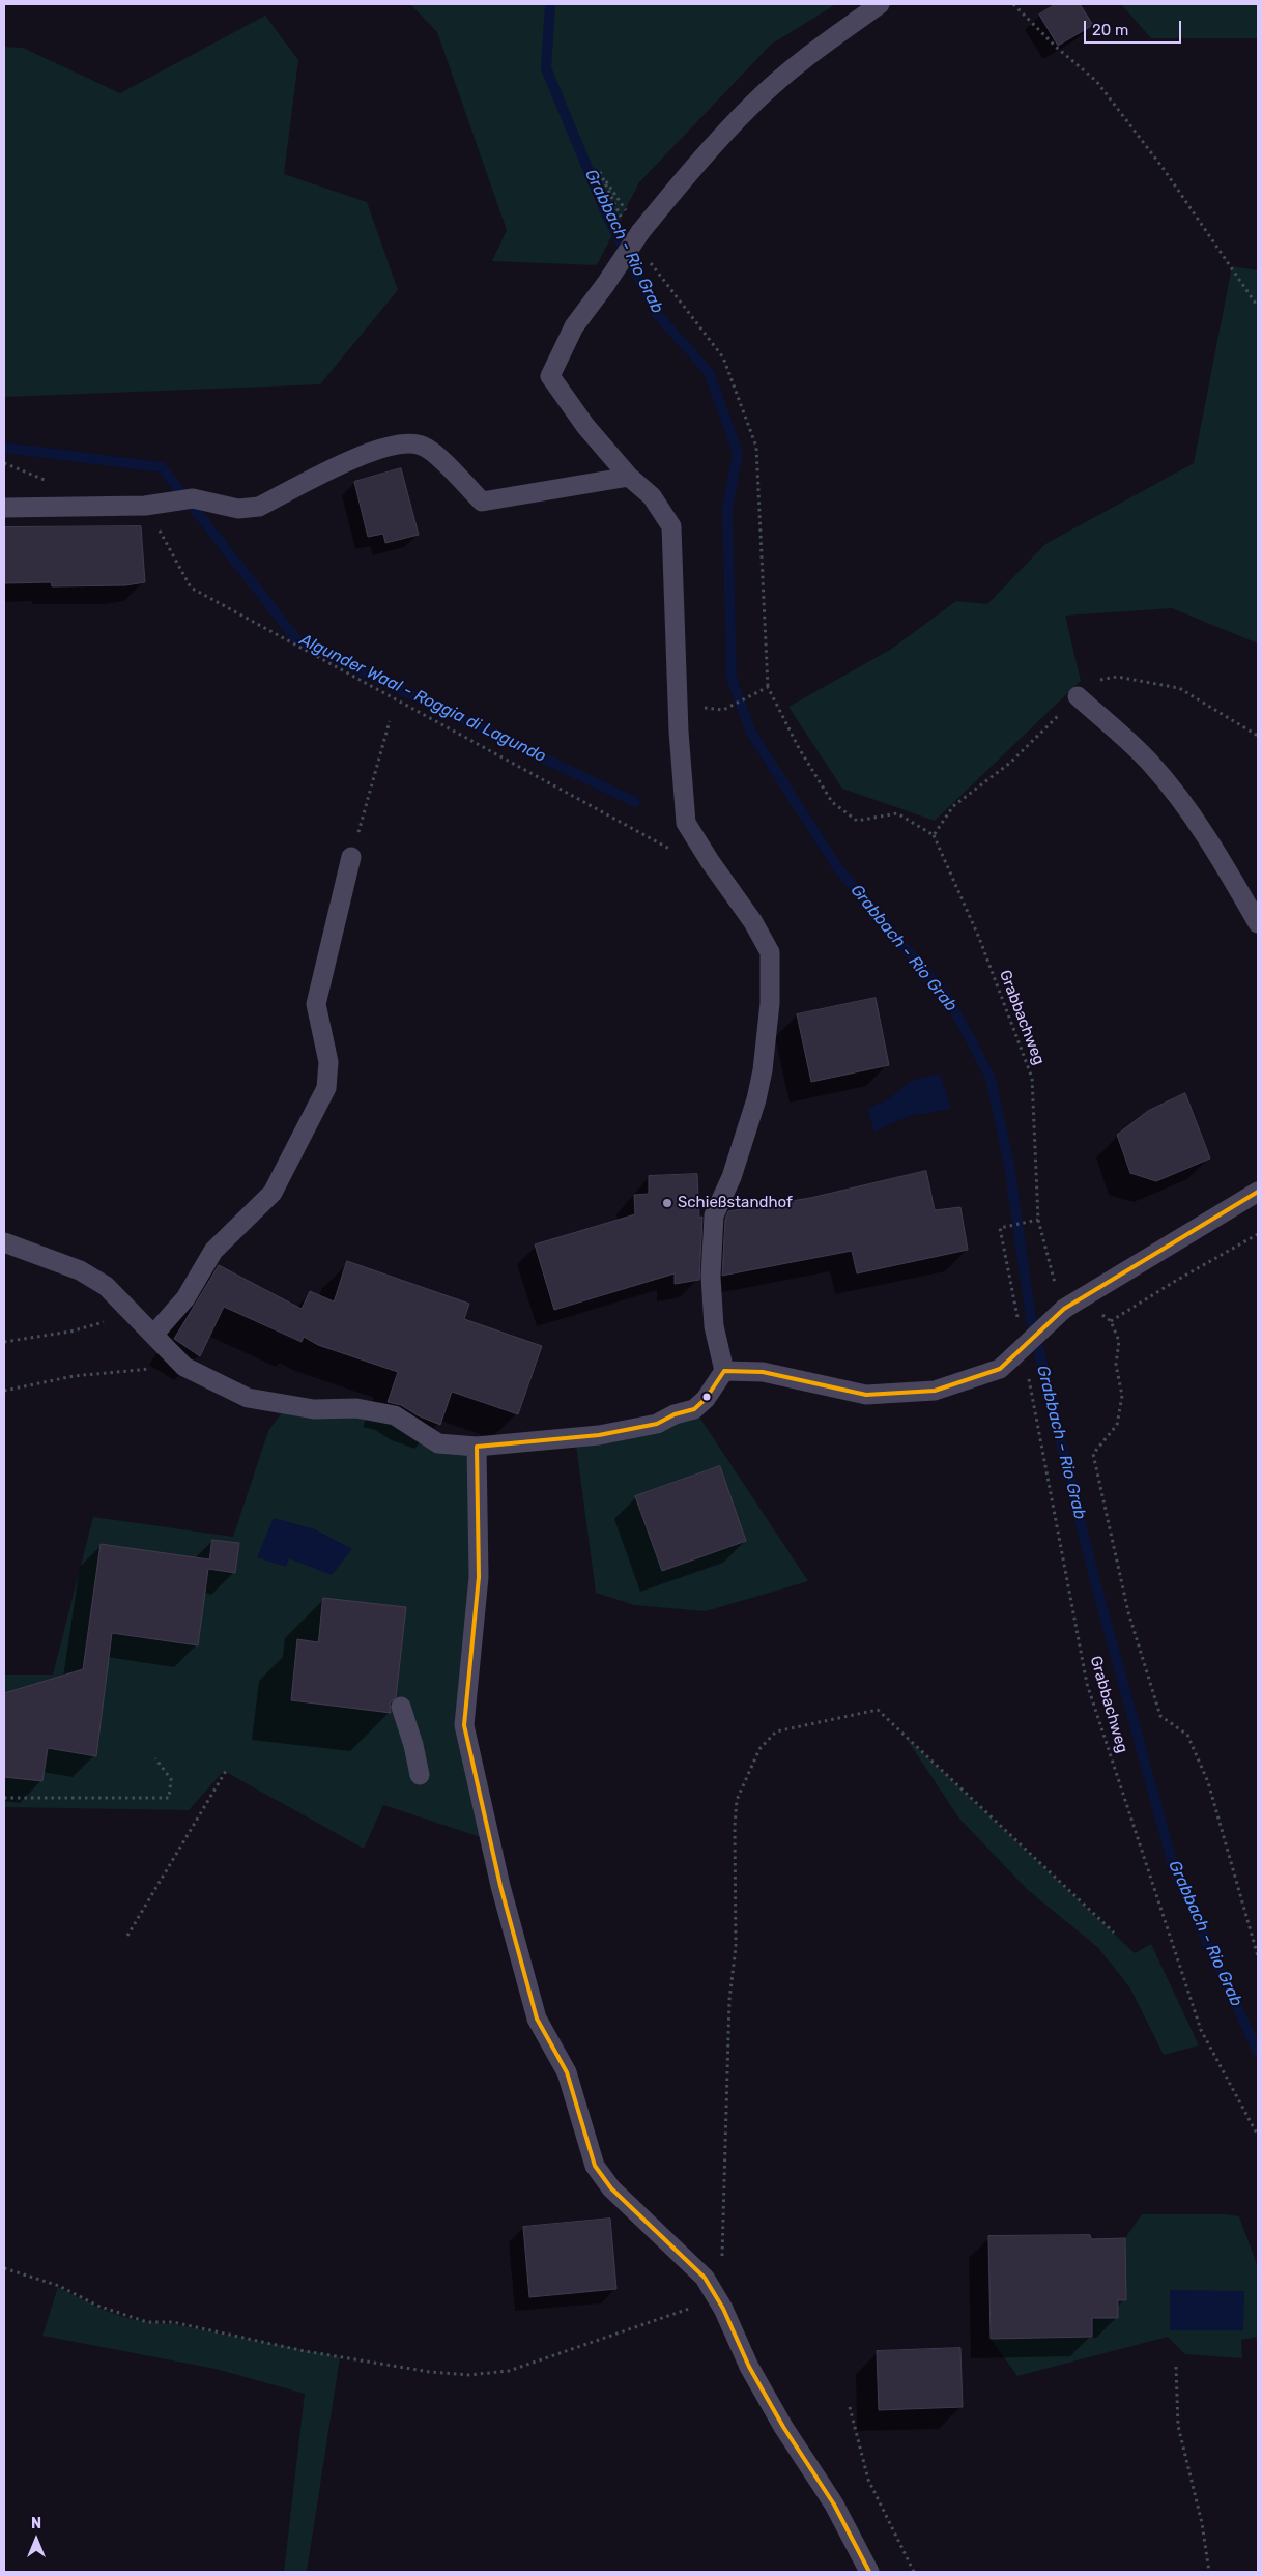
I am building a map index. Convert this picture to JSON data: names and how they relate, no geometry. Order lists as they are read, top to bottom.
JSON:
{
  "streets": {
    "path": ["Grabbachweg"]
  },
  "water": ["Grabbach - Rio Grab", "Algunder Waal - Roggia di Lagundo"],
  "places": ["Schießstandhof"],
  "scale_bar": "20 m",
  "north": "top"
}
